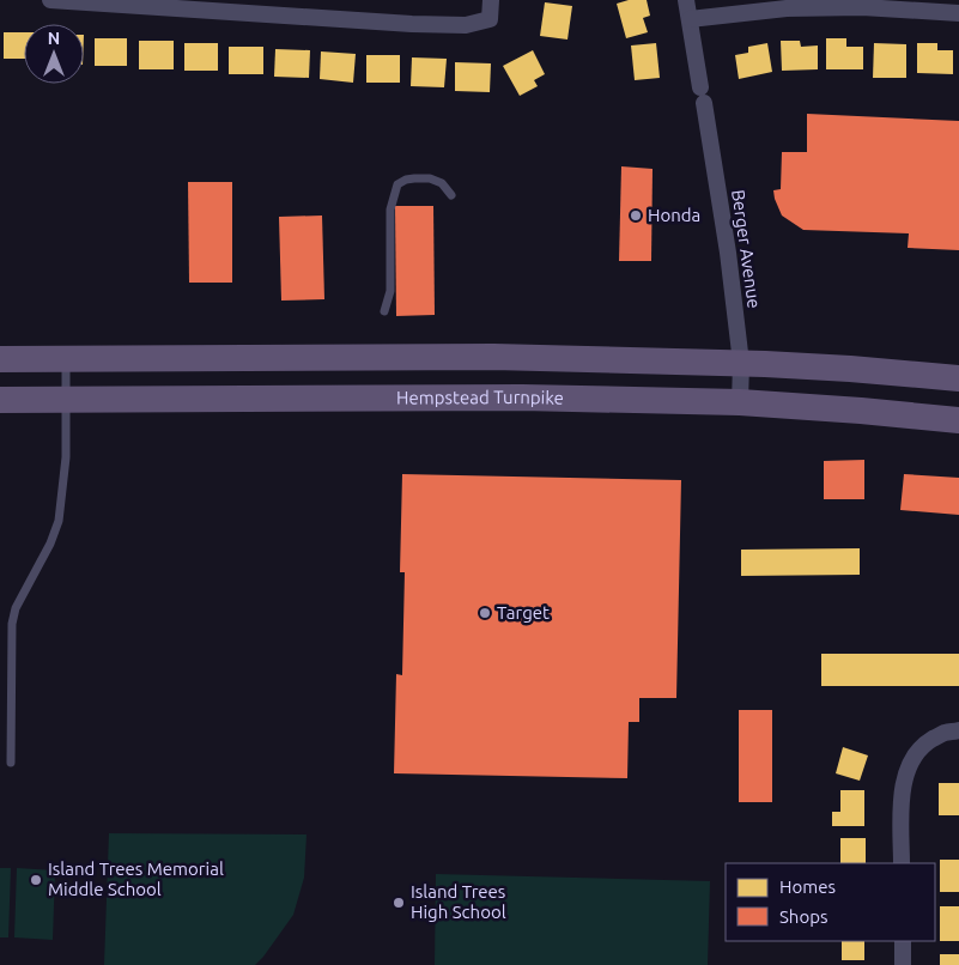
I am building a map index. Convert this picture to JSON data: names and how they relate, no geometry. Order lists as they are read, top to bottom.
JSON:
{
  "streets": {
    "main road": ["Hempstead Turnpike"],
    "street": ["Berger Avenue"]
  },
  "crossings": [
    ["Berger Avenue", "Hempstead Turnpike"]
  ],
  "places": [
    "Honda",
    "Target",
    "Island Trees Memorial Middle School",
    "Island Trees High School"
  ],
  "legend": ["Homes", "Shops"],
  "north": "top"
}
